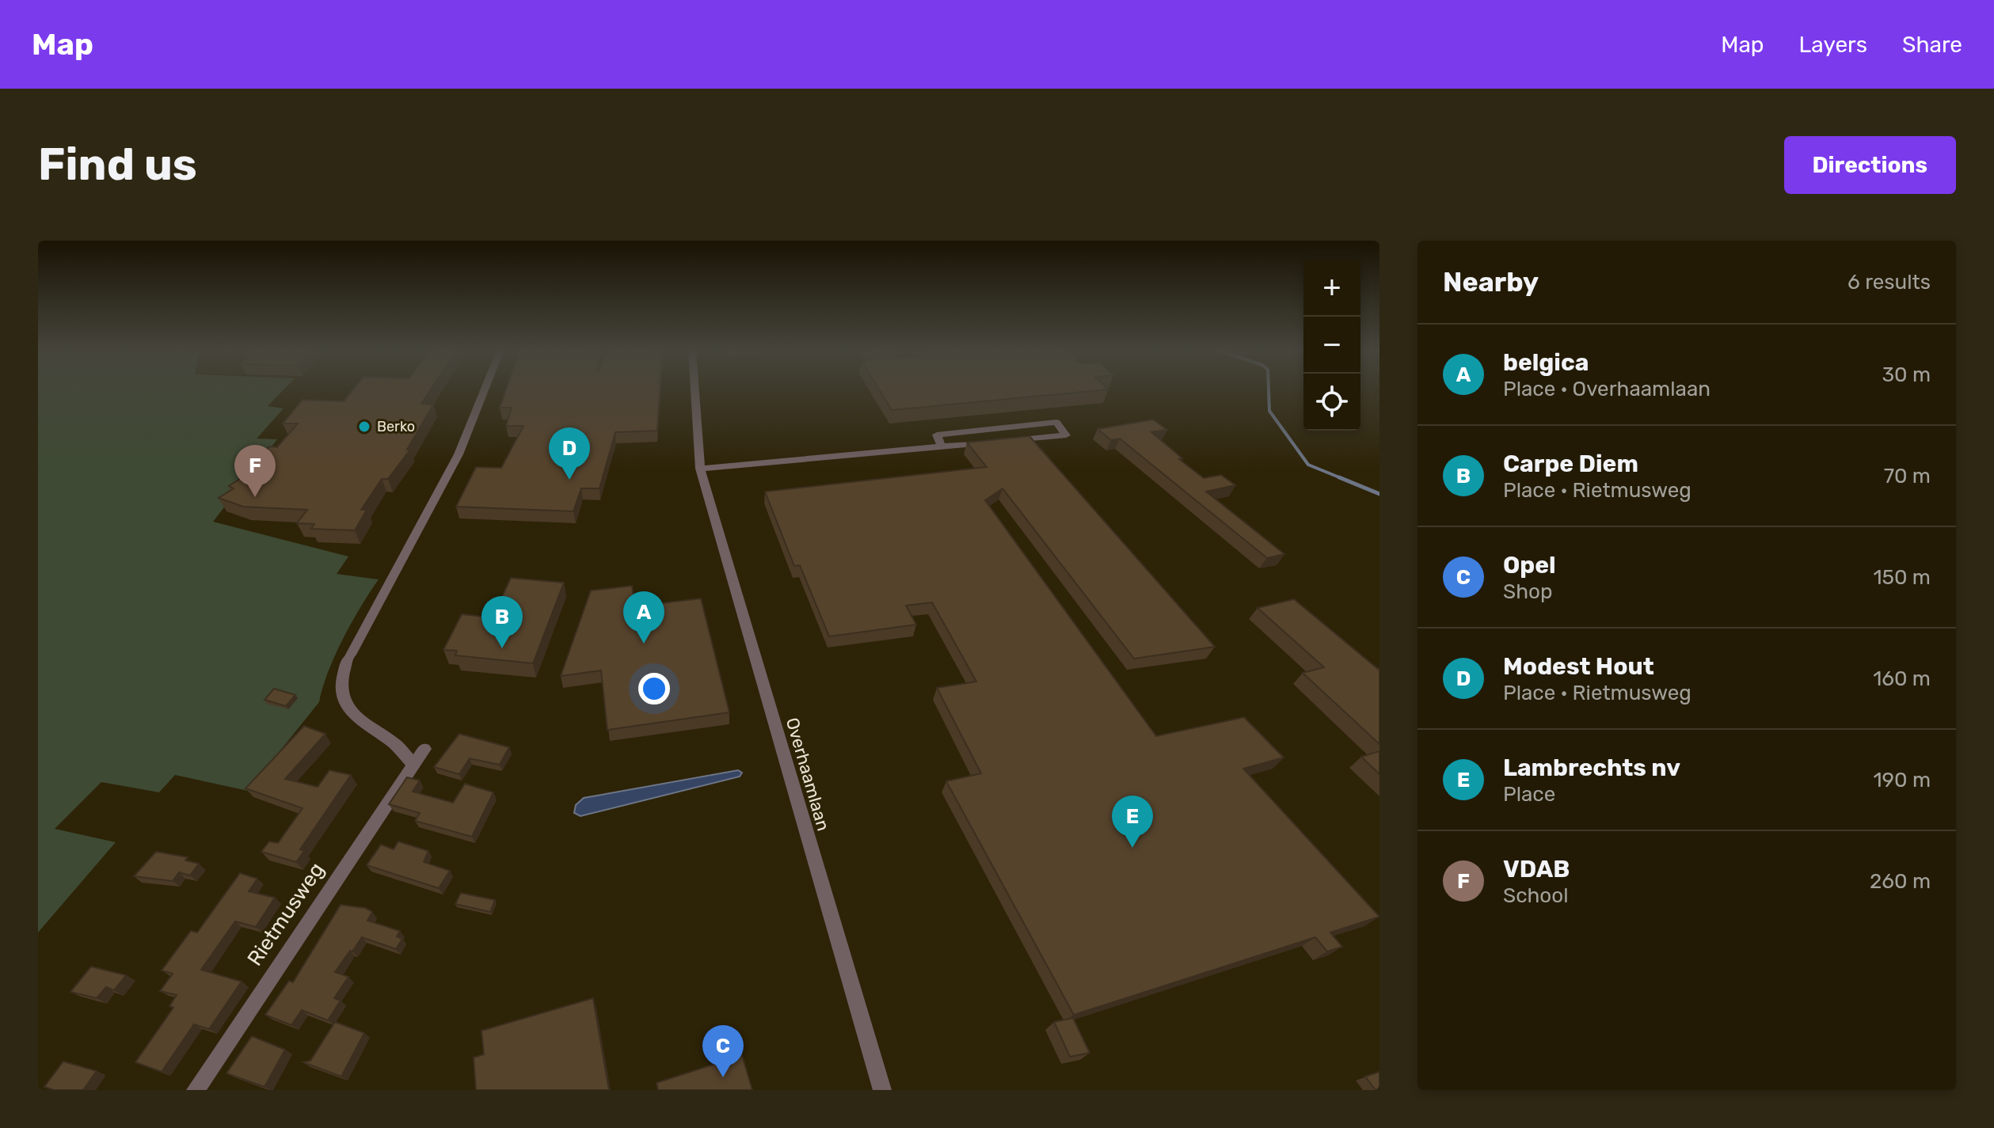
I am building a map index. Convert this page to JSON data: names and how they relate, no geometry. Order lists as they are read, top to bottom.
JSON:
{
  "streets": {
    "street": ["Overhaamlaan", "Rietmusweg"]
  },
  "places": ["Berko"],
  "page": {
    "header": "Map",
    "nav": ["Map", "Layers", "Share"],
    "buttons": "Directions",
    "title": "Find us",
    "heading": ["Nearby", "6 results"],
    "map_buttons": ["+", "−"],
    "list": [
      {
        "mark": "A",
        "name": "belgica",
        "note": "Place · Overhaamlaan",
        "value": "30 m"
      },
      {
        "mark": "B",
        "name": "Carpe Diem",
        "note": "Place · Rietmusweg",
        "value": "70 m"
      },
      {
        "mark": "C",
        "name": "Opel",
        "note": "Shop",
        "value": "150 m"
      },
      {
        "mark": "D",
        "name": "Modest Hout",
        "note": "Place · Rietmusweg",
        "value": "160 m"
      },
      {
        "mark": "E",
        "name": "Lambrechts nv",
        "note": "Place",
        "value": "190 m"
      },
      {
        "mark": "F",
        "name": "VDAB",
        "note": "School",
        "value": "260 m"
      }
    ],
    "pins": [
      "D",
      "F",
      "A",
      "B",
      "E",
      "C"
    ]
  }
}
